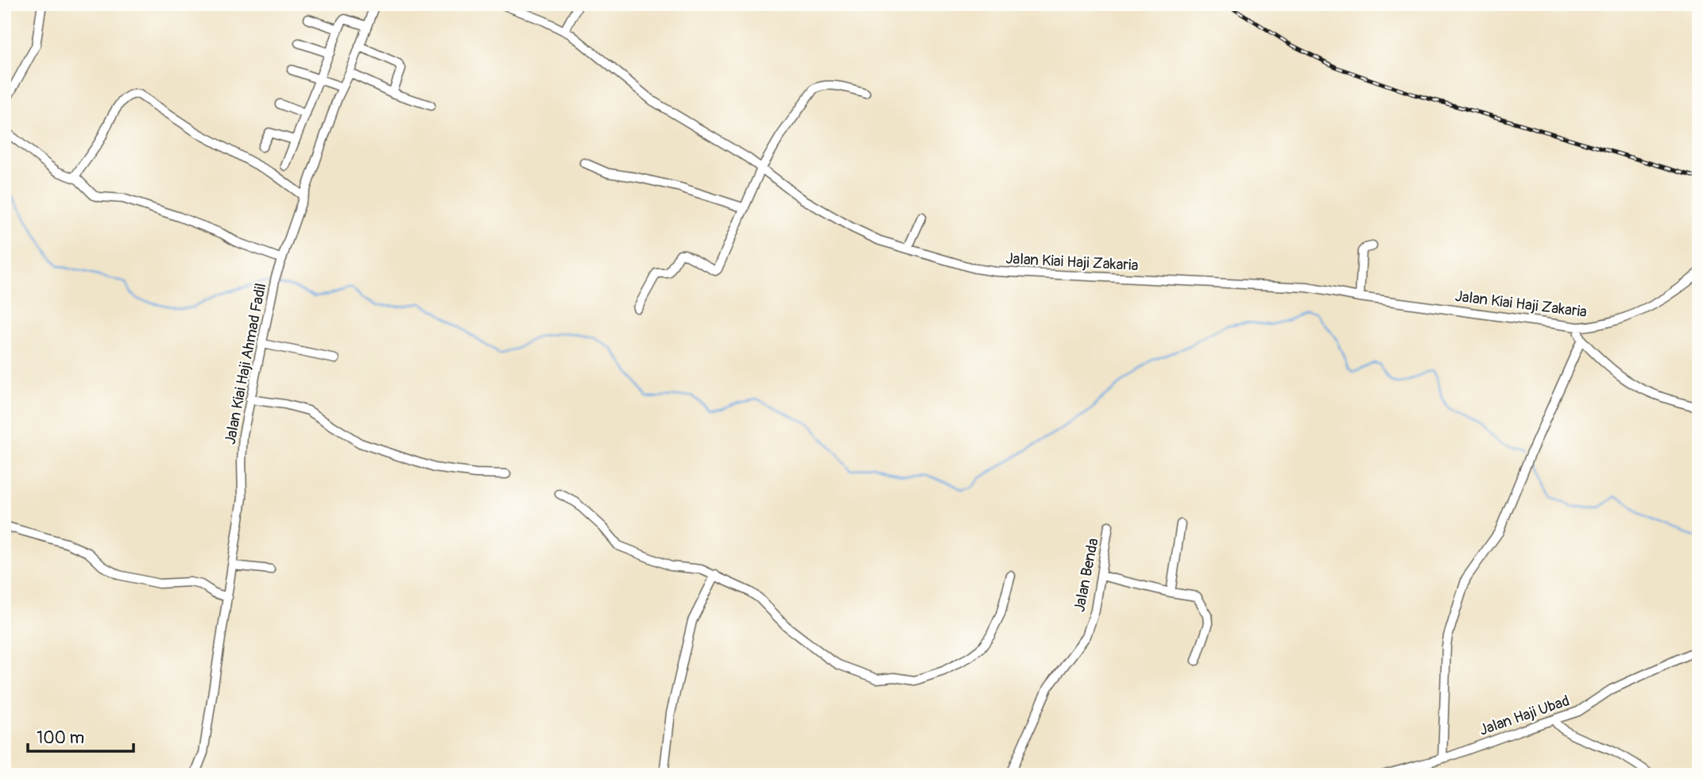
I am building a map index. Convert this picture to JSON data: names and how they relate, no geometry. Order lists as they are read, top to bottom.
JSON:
{
  "streets": {
    "street": [
      "Jalan Kiai Haji Zakaria",
      "Jalan Kiai Haji Ahmad Fadil",
      "Jalan Benda",
      "Jalan Haji Ubad"
    ]
  },
  "scale_bar": "100 m"
}
